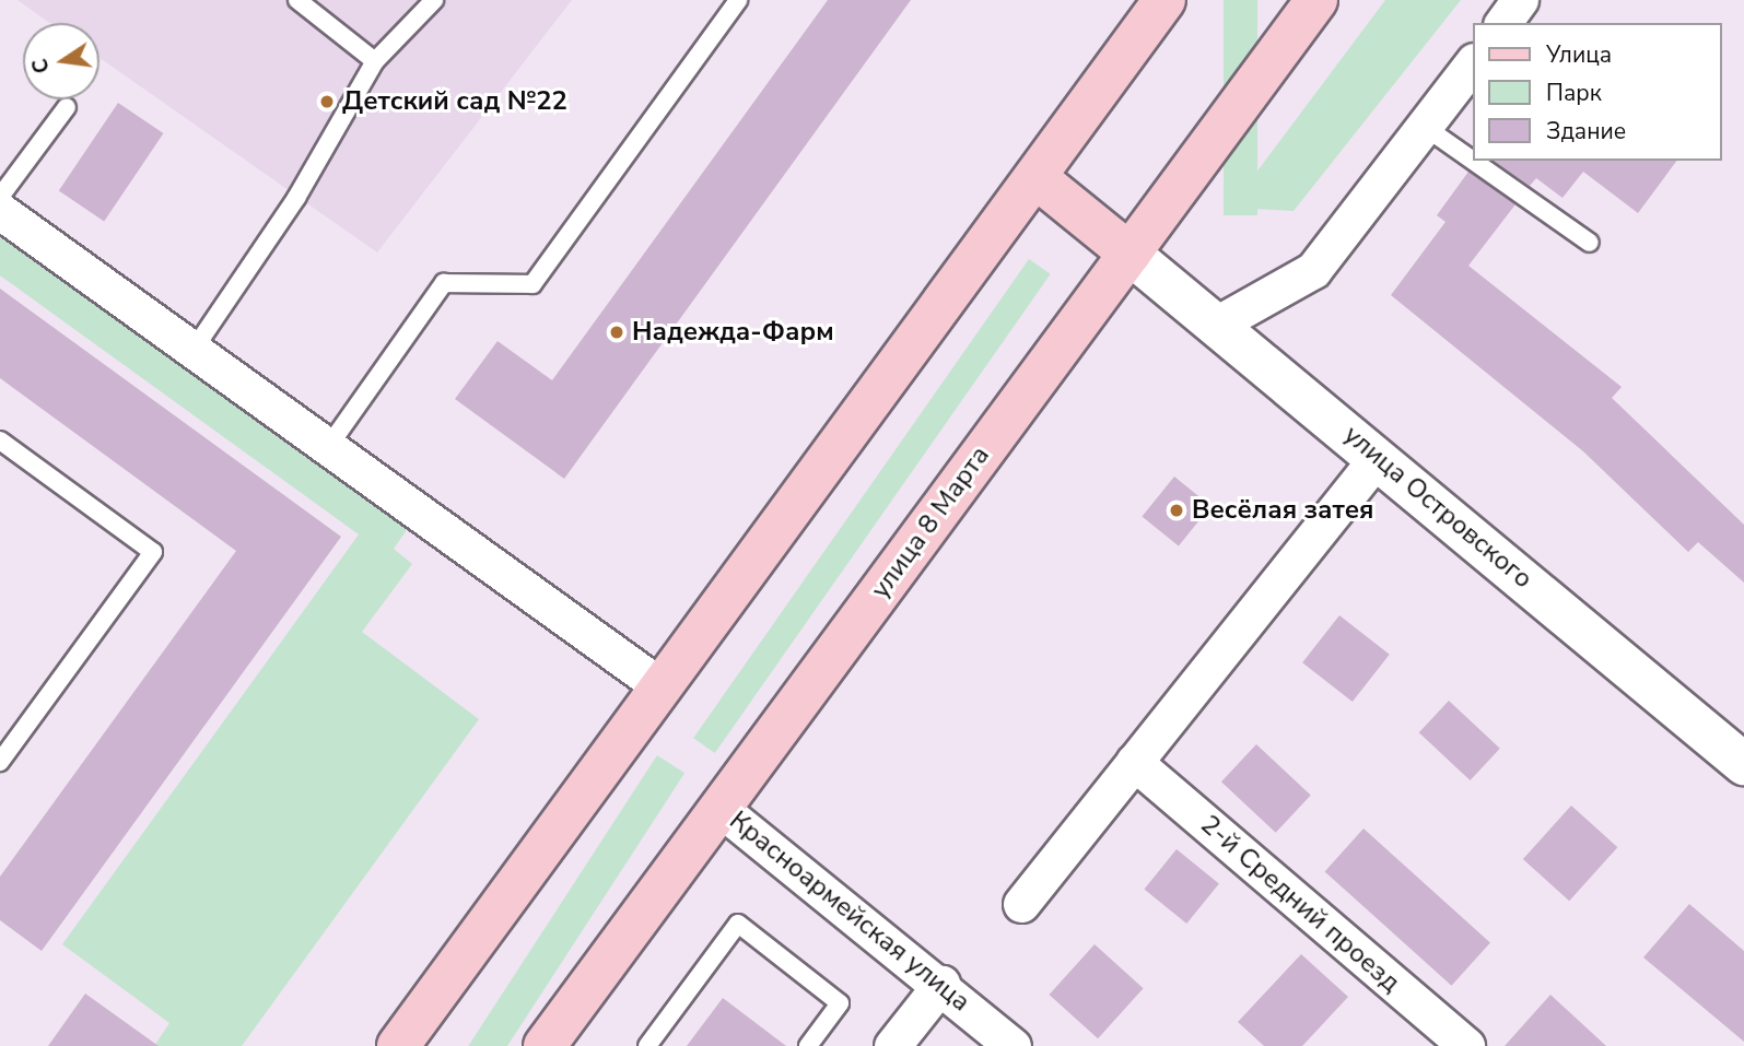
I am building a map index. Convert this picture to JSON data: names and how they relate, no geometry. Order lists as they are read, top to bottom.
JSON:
{
  "streets": {
    "main road": ["улица 8 Марта"],
    "street": ["улица Островского", "2-й Средний проезд", "Красноармейская улица"]
  },
  "crossings": [
    ["улица Островского", "улица 8 Марта"],
    ["улица 8 Марта", "Красноармейская улица"]
  ],
  "places": ["Детский сад №22", "Надежда-Фарм", "Весёлая затея"],
  "legend": ["Улица", "Парк", "Здание"],
  "north": "left"
}
